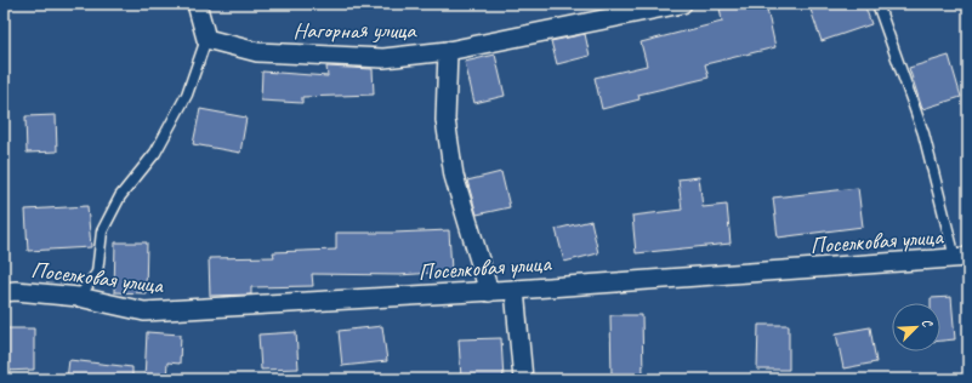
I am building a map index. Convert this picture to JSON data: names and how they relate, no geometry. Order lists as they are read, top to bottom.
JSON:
{
  "streets": {
    "street": ["Нагорная улица", "Поселковая улица"]
  },
  "north": "top right"
}
